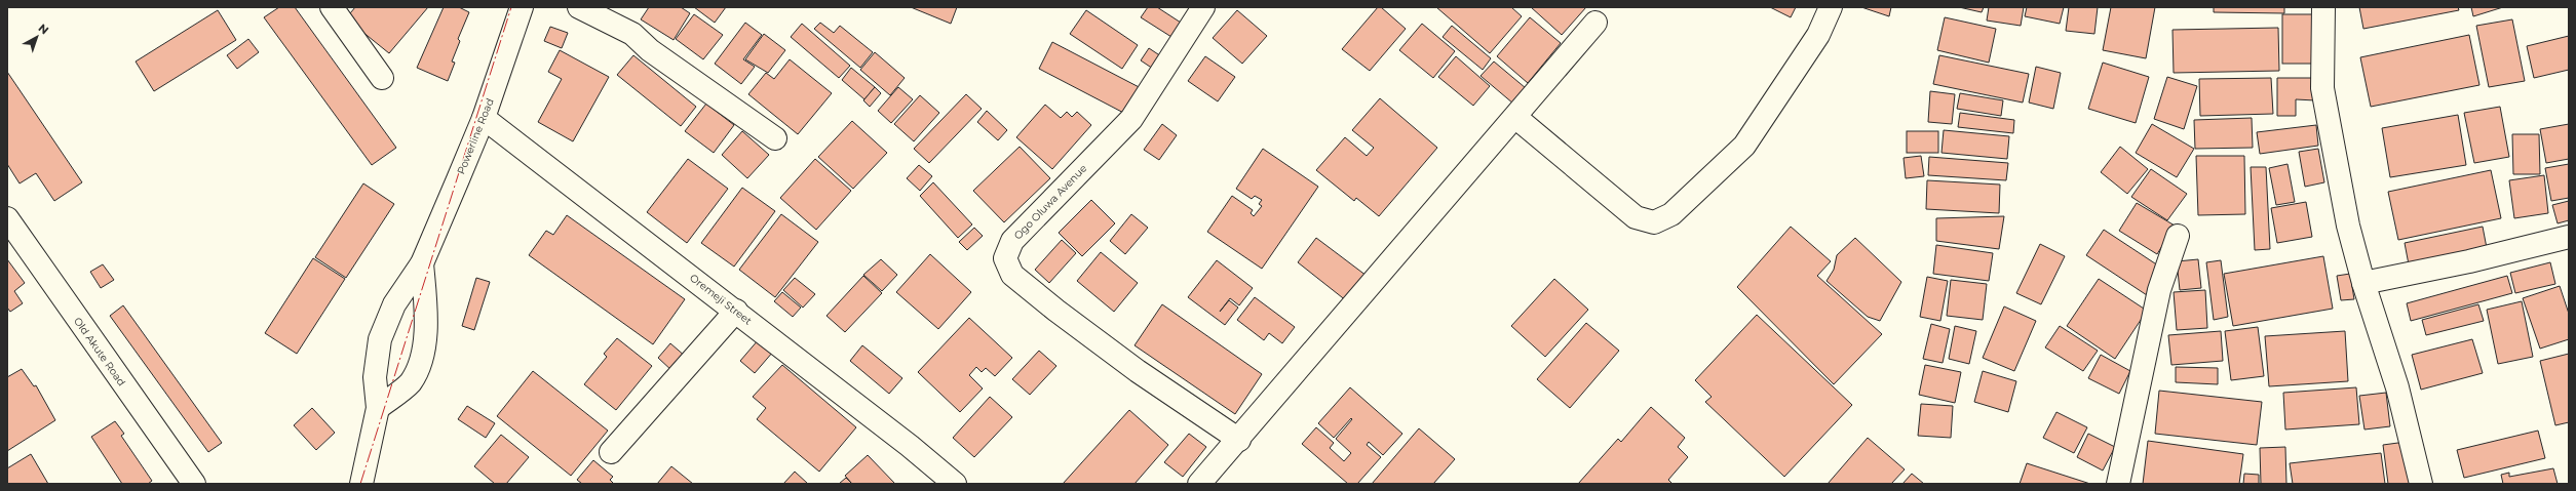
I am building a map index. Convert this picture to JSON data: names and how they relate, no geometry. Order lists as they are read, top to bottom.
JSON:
{
  "streets": {
    "street": [
      "Powerline Road",
      "Ogo Oluwa Avenue",
      "Oremeji Street",
      "Old Akute Road"
    ]
  },
  "crossings": [
    ["Powerline Road", "Oremeji Street"]
  ],
  "north": "top right"
}
